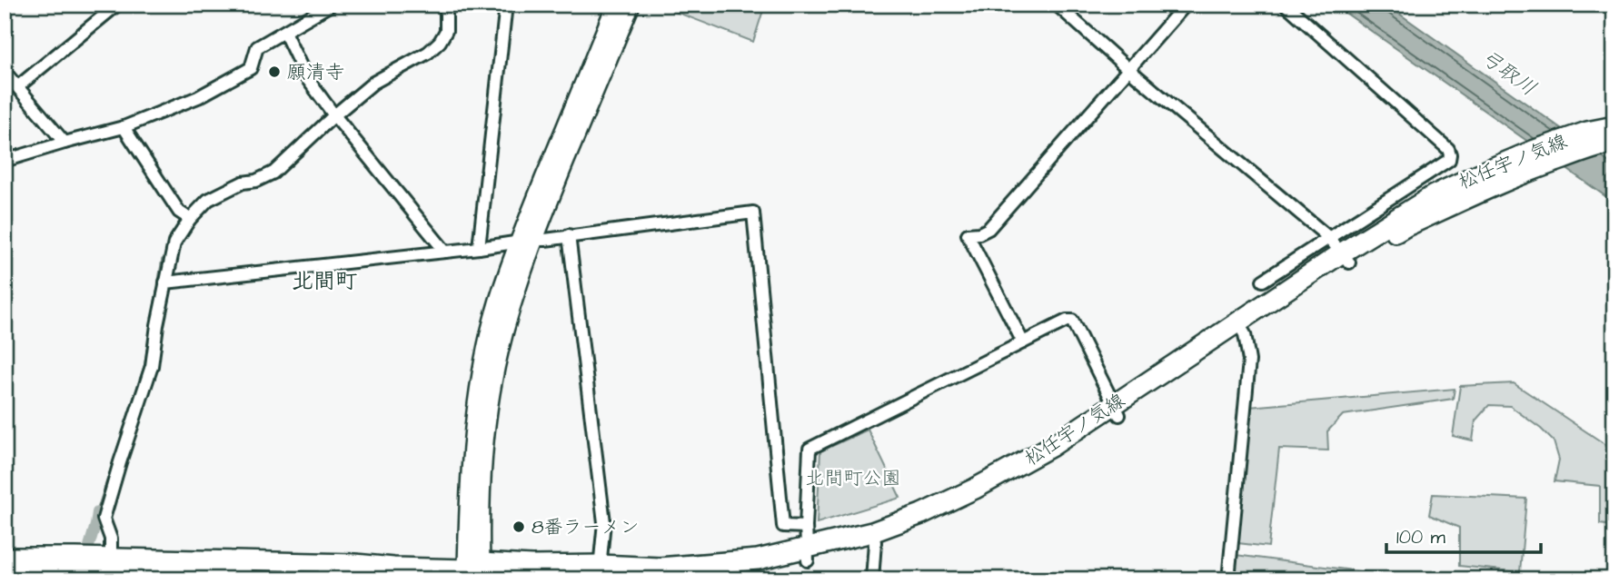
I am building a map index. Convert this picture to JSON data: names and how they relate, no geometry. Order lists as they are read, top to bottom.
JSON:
{
  "streets": {
    "main road": ["松任宇ノ気線"]
  },
  "districts": ["北間町"],
  "water": ["弓取川"],
  "parks": ["北間町公園"],
  "places": ["願清寺", "8番ラーメン"],
  "scale_bar": "100 m"
}
